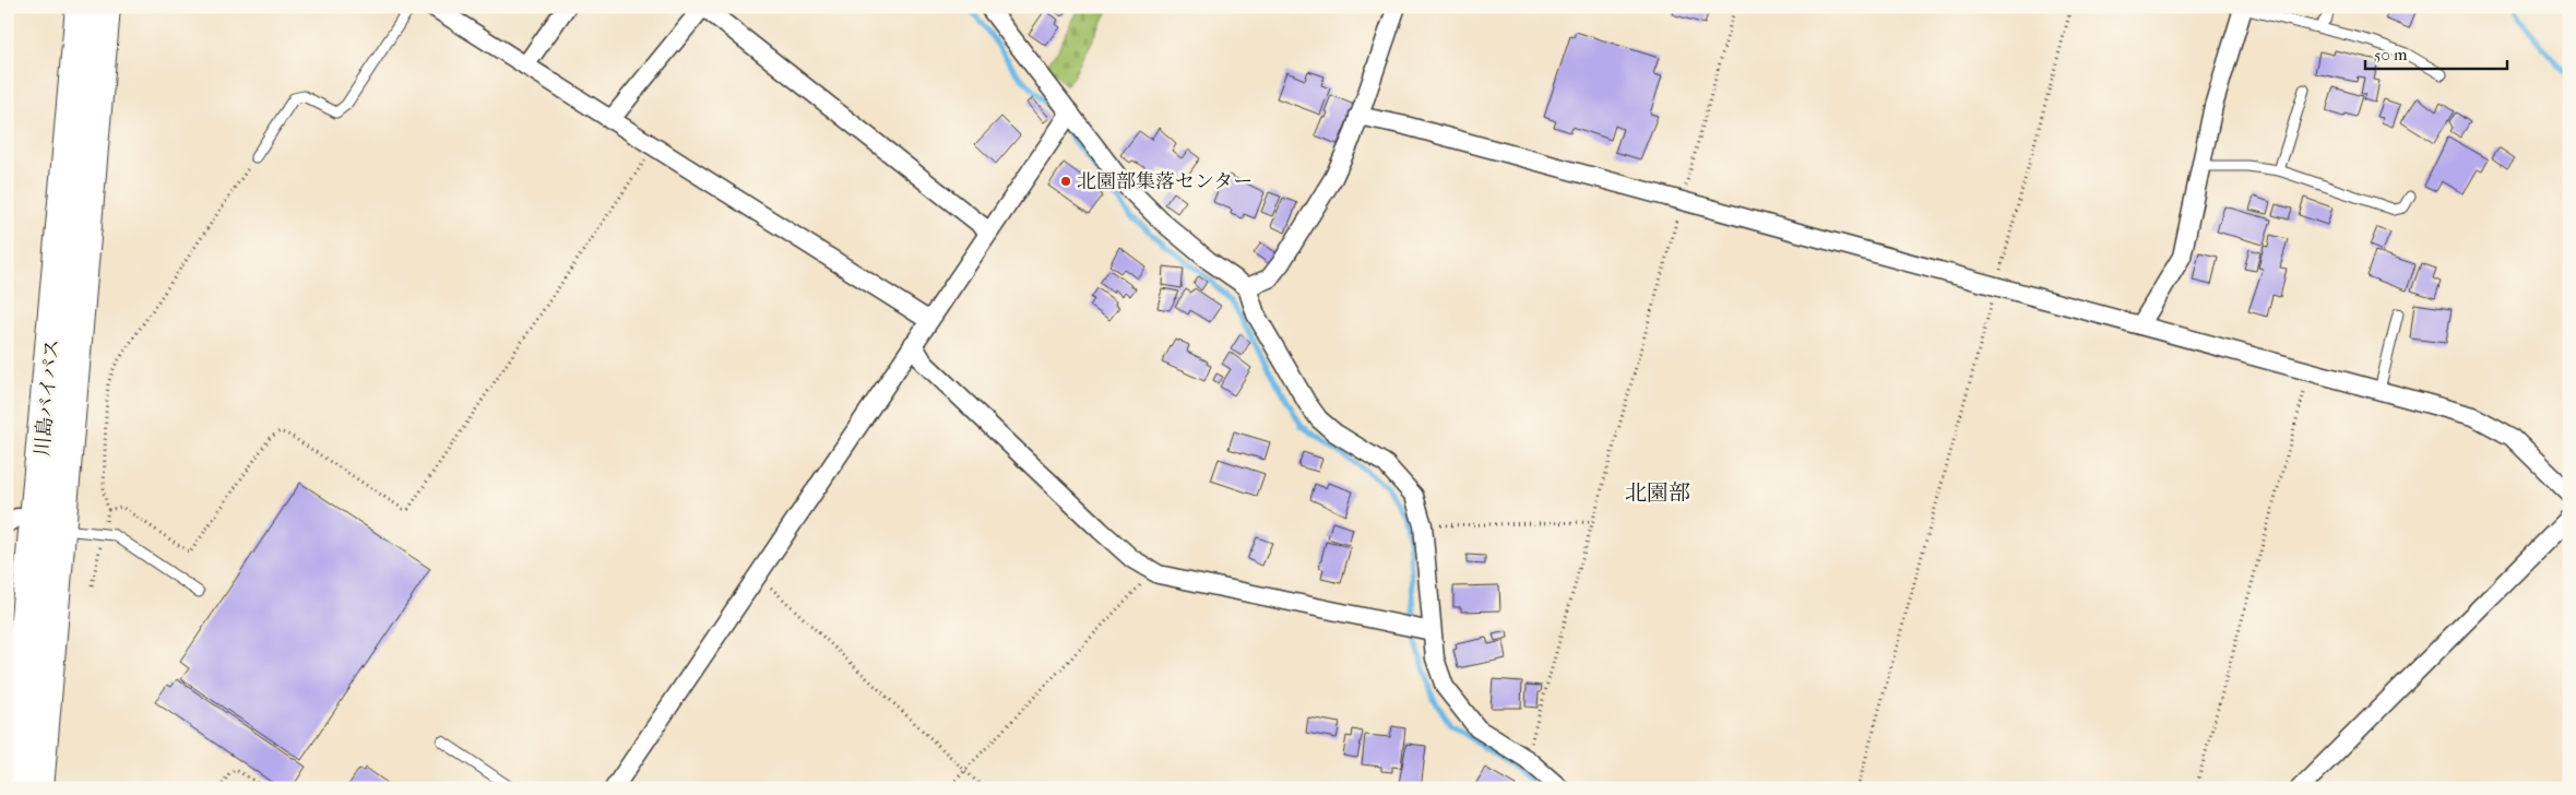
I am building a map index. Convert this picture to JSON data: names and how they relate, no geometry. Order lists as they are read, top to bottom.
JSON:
{
  "streets": {
    "highway": ["川島バイパス"]
  },
  "districts": ["北園部"],
  "places": ["北園部集落センター"],
  "scale_bar": "50 m"
}
